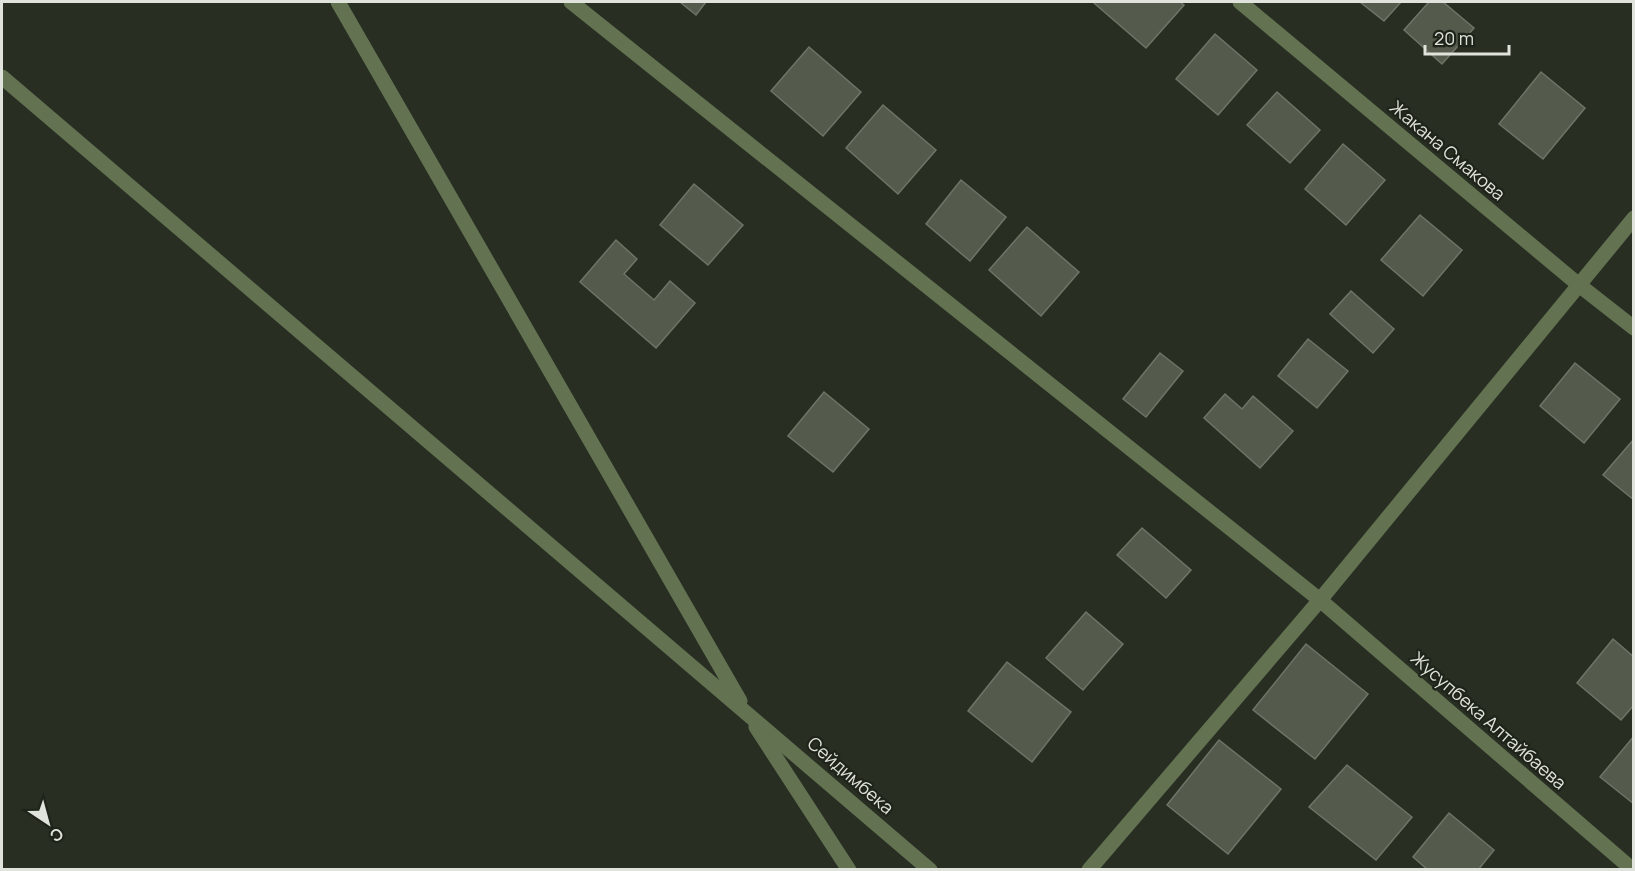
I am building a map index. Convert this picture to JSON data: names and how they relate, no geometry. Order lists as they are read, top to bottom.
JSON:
{
  "streets": {
    "street": ["Жакана Смакова", "Жусупбека Алтайбаева", "Сейдимбека"]
  },
  "scale_bar": "20 m",
  "north": "bottom right"
}
